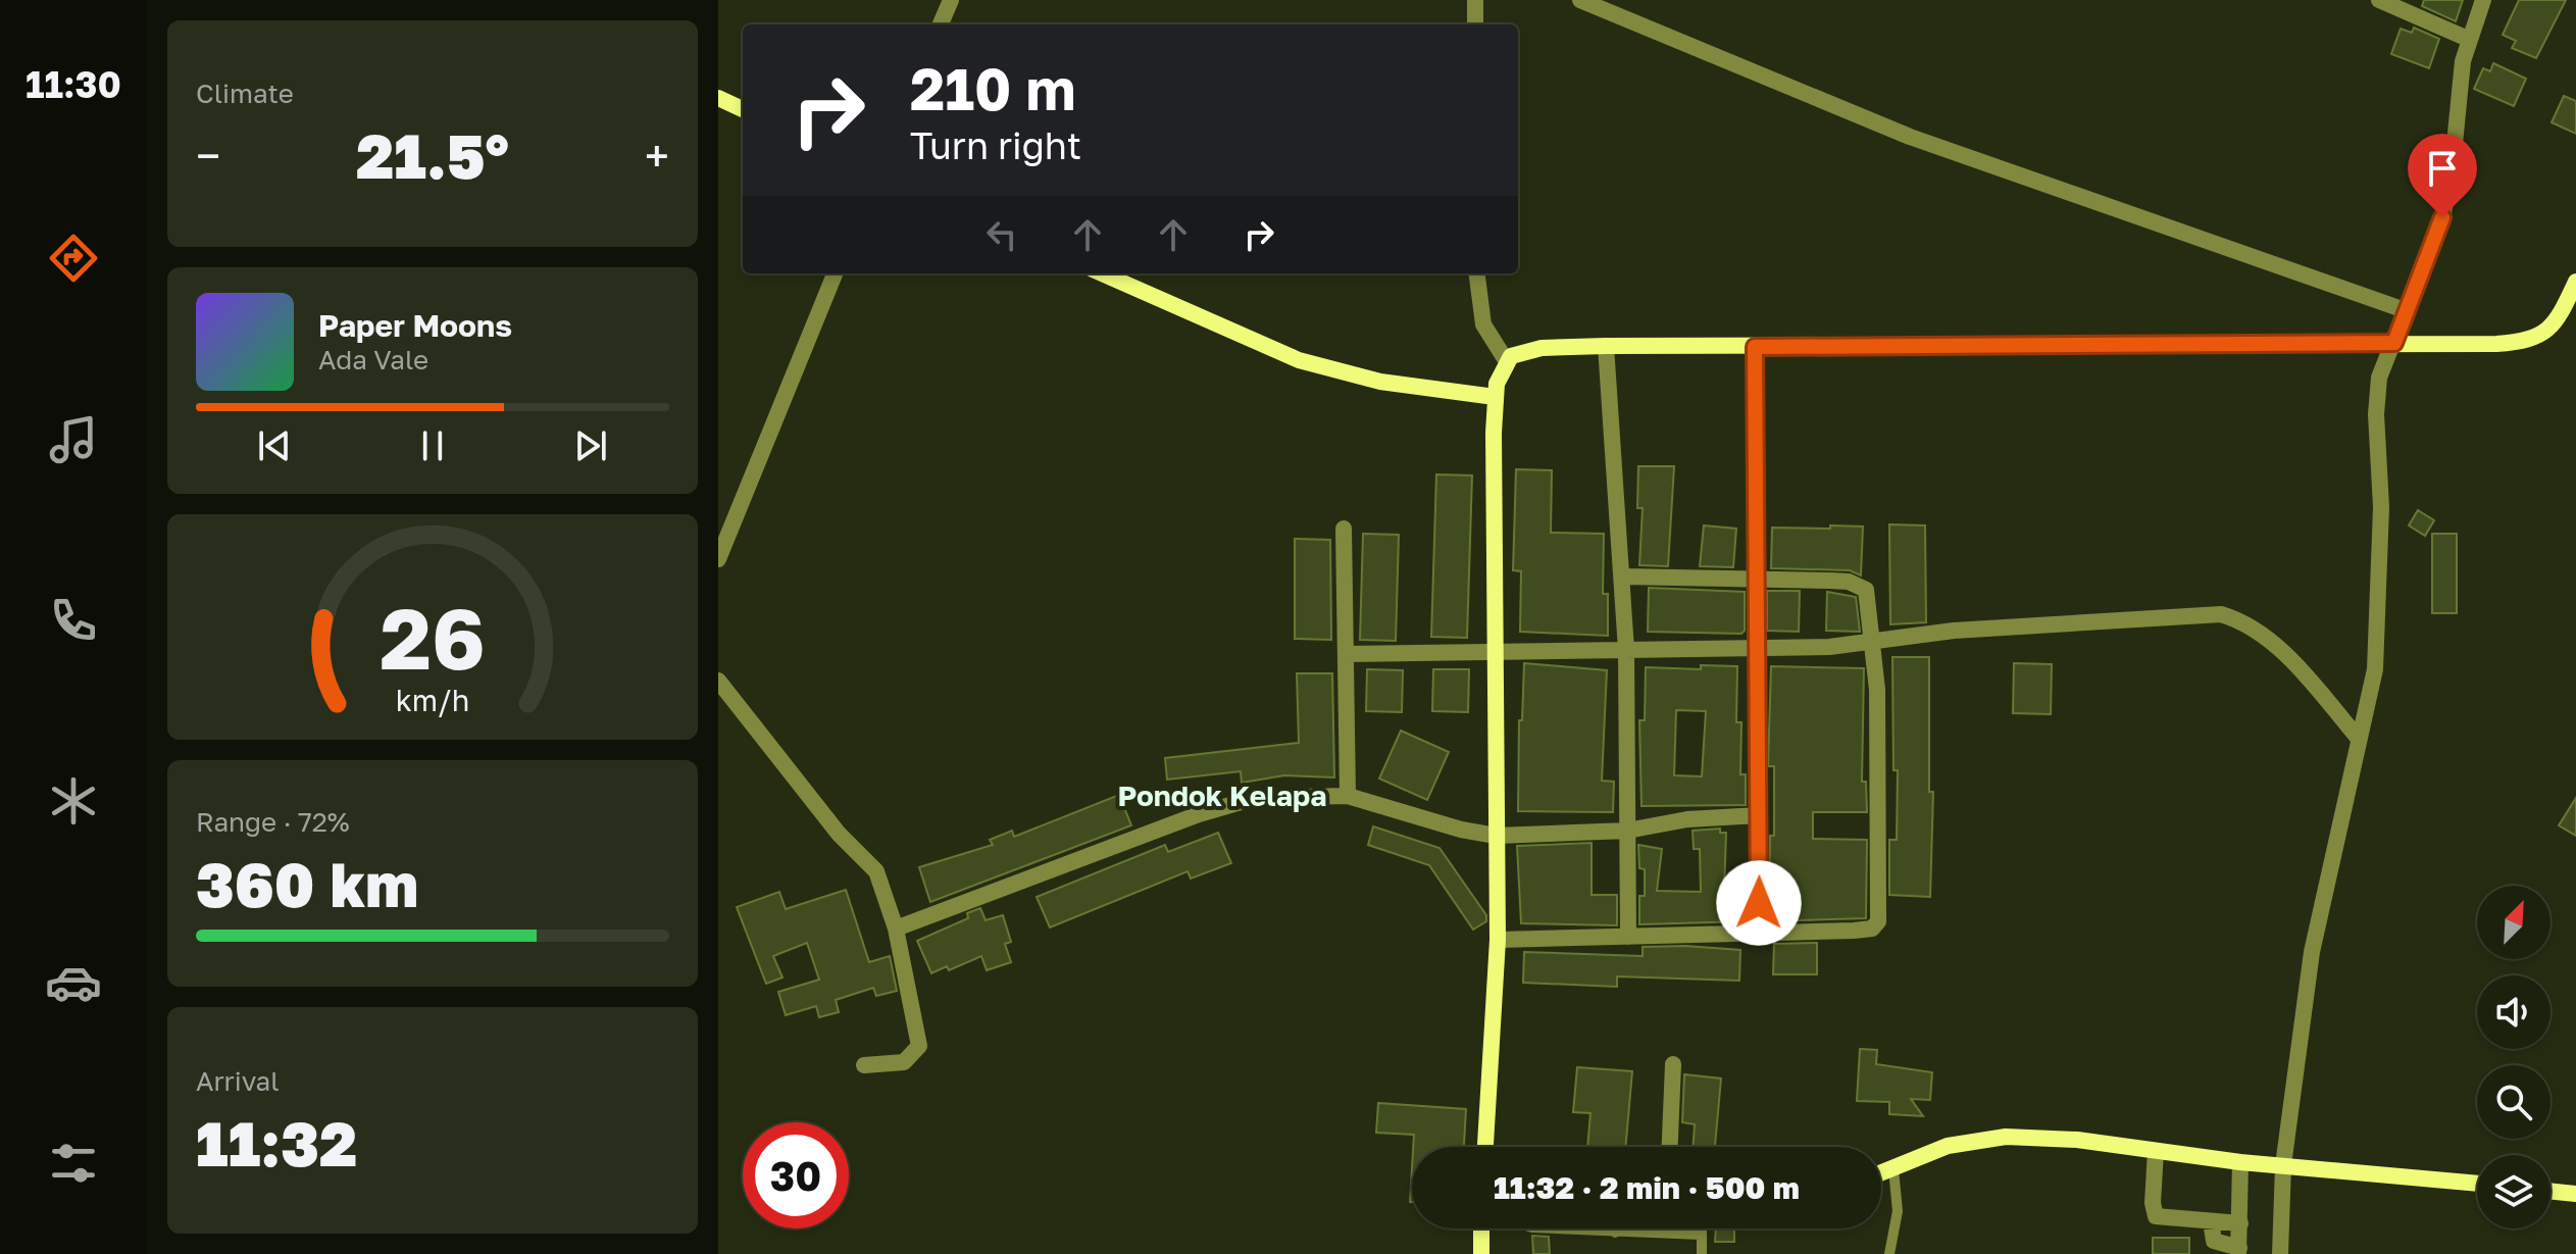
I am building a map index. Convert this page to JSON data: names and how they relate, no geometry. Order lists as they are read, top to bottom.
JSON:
{
  "districts": ["Pondok Kelapa"],
  "north": "top right",
  "page": {
    "tabs": "11:30",
    "tile": [
      "Climate",
      ["Range · 72%", "360 km"],
      ["Arrival", "11:32"]
    ],
    "turn": ["210 m", "Turn right"],
    "heat": ["−", "21.5°", "+"],
    "song": ["Paper Moons", "Ada Vale"],
    "limit": "30",
    "trip": "11:32 · 2 min · 500 m",
    "gauge": ["26", "km/h"]
  }
}
